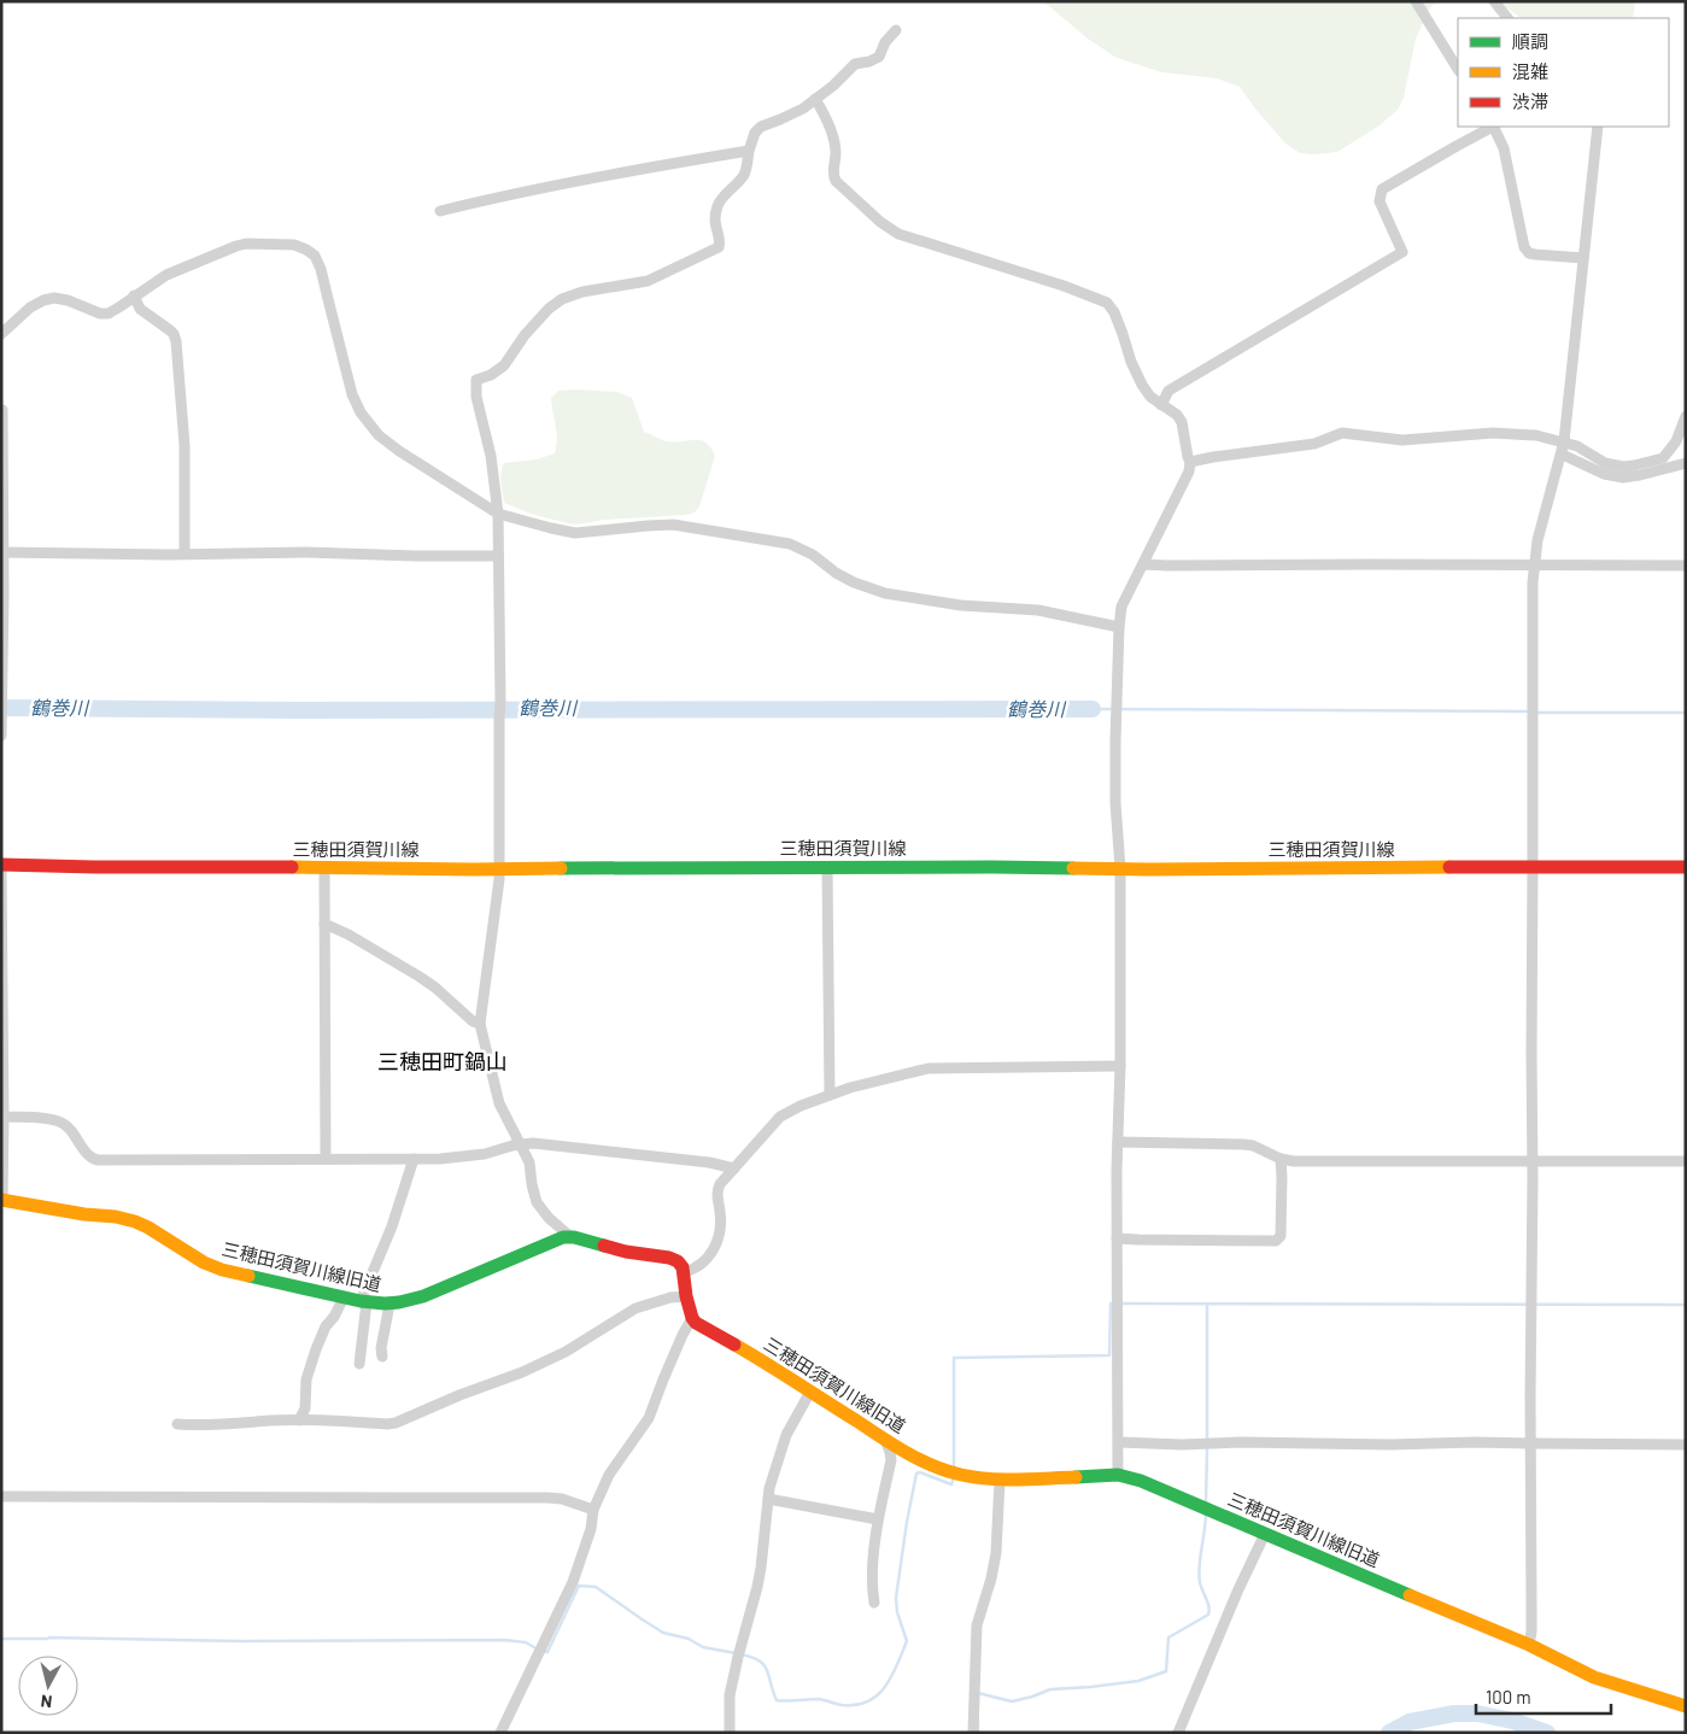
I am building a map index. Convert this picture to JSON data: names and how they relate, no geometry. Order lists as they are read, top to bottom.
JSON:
{
  "streets": {
    "street": ["三穂田須賀川線", "三穂田須賀川線旧道"]
  },
  "districts": ["三穂田町鍋山"],
  "water": ["鶴巻川"],
  "legend": ["順調", "混雑", "渋滞"],
  "scale_bar": "100 m",
  "north": "bottom"
}
